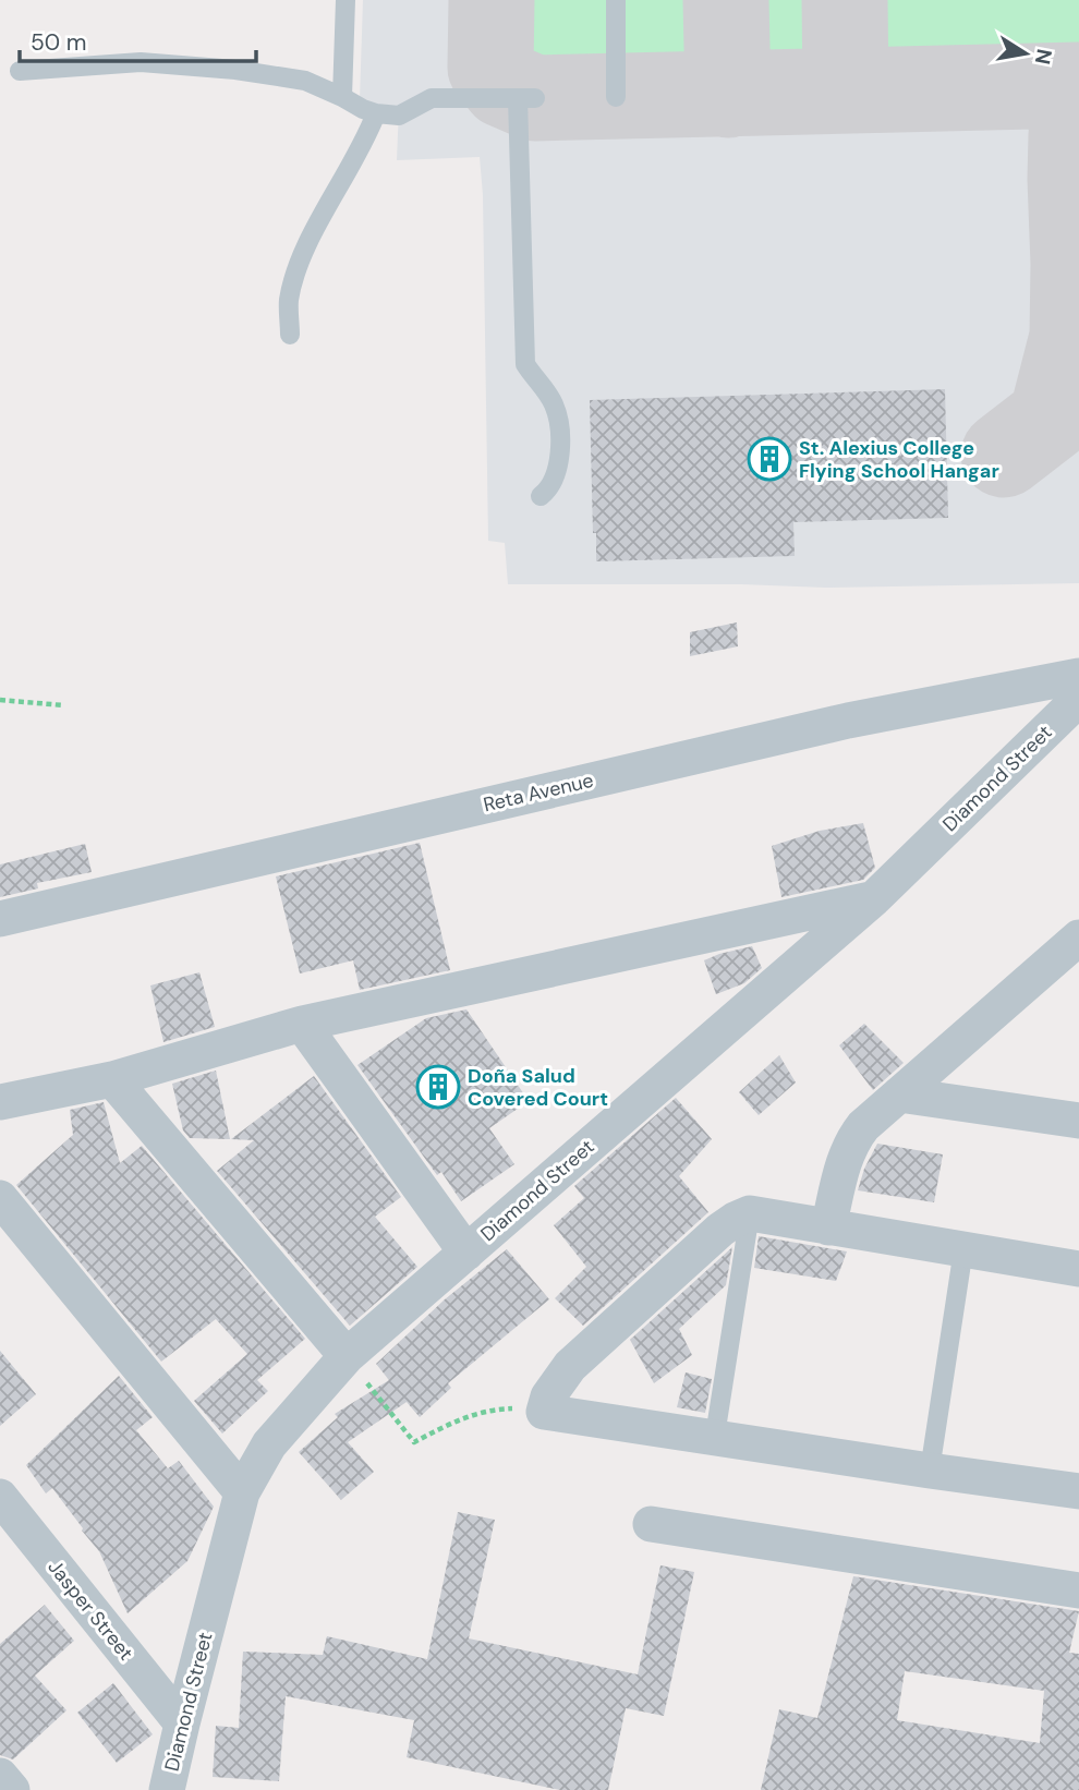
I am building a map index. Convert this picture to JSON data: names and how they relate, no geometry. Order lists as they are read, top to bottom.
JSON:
{
  "streets": {
    "street": ["Diamond Street", "Reta Avenue", "Jasper Street"]
  },
  "crossings": [
    ["Diamond Street", "Jasper Street"]
  ],
  "places": {
    "building": ["St. Alexius College Flying School Hangar", "Doña Salud Covered Court"]
  },
  "scale_bar": "50 m",
  "north": "right"
}
